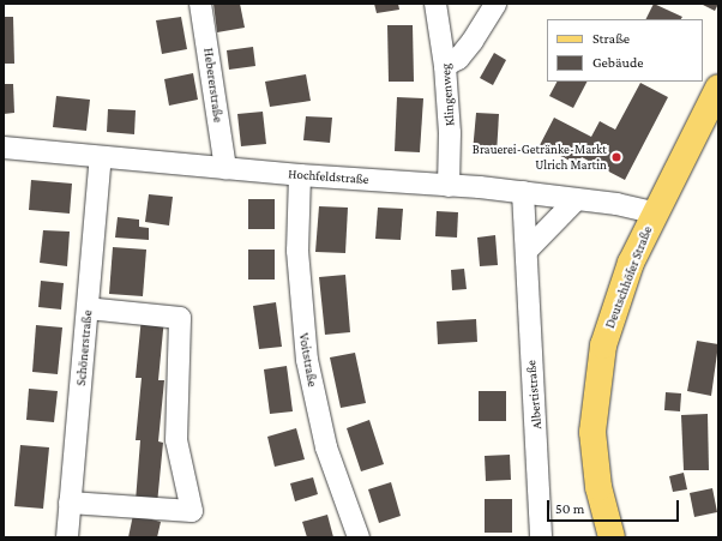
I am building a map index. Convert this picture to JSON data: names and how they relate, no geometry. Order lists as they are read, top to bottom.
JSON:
{
  "streets": {
    "main road": ["Deutschhöfer Straße"],
    "street": [
      "Hebererstraße",
      "Klingenweg",
      "Hochfeldstraße",
      "Schönerstraße",
      "Voitstraße",
      "Albertistraße"
    ]
  },
  "crossings": [
    ["Hebererstraße", "Hochfeldstraße"],
    ["Klingenweg", "Hochfeldstraße"],
    ["Hochfeldstraße", "Deutschhöfer Straße"],
    ["Hochfeldstraße", "Schönerstraße"],
    ["Hochfeldstraße", "Voitstraße"],
    ["Hochfeldstraße", "Albertistraße"]
  ],
  "places": ["Brauerei-Getränke-Markt Ulrich Martin"],
  "legend": ["Straße", "Gebäude"],
  "scale_bar": "50 m"
}
